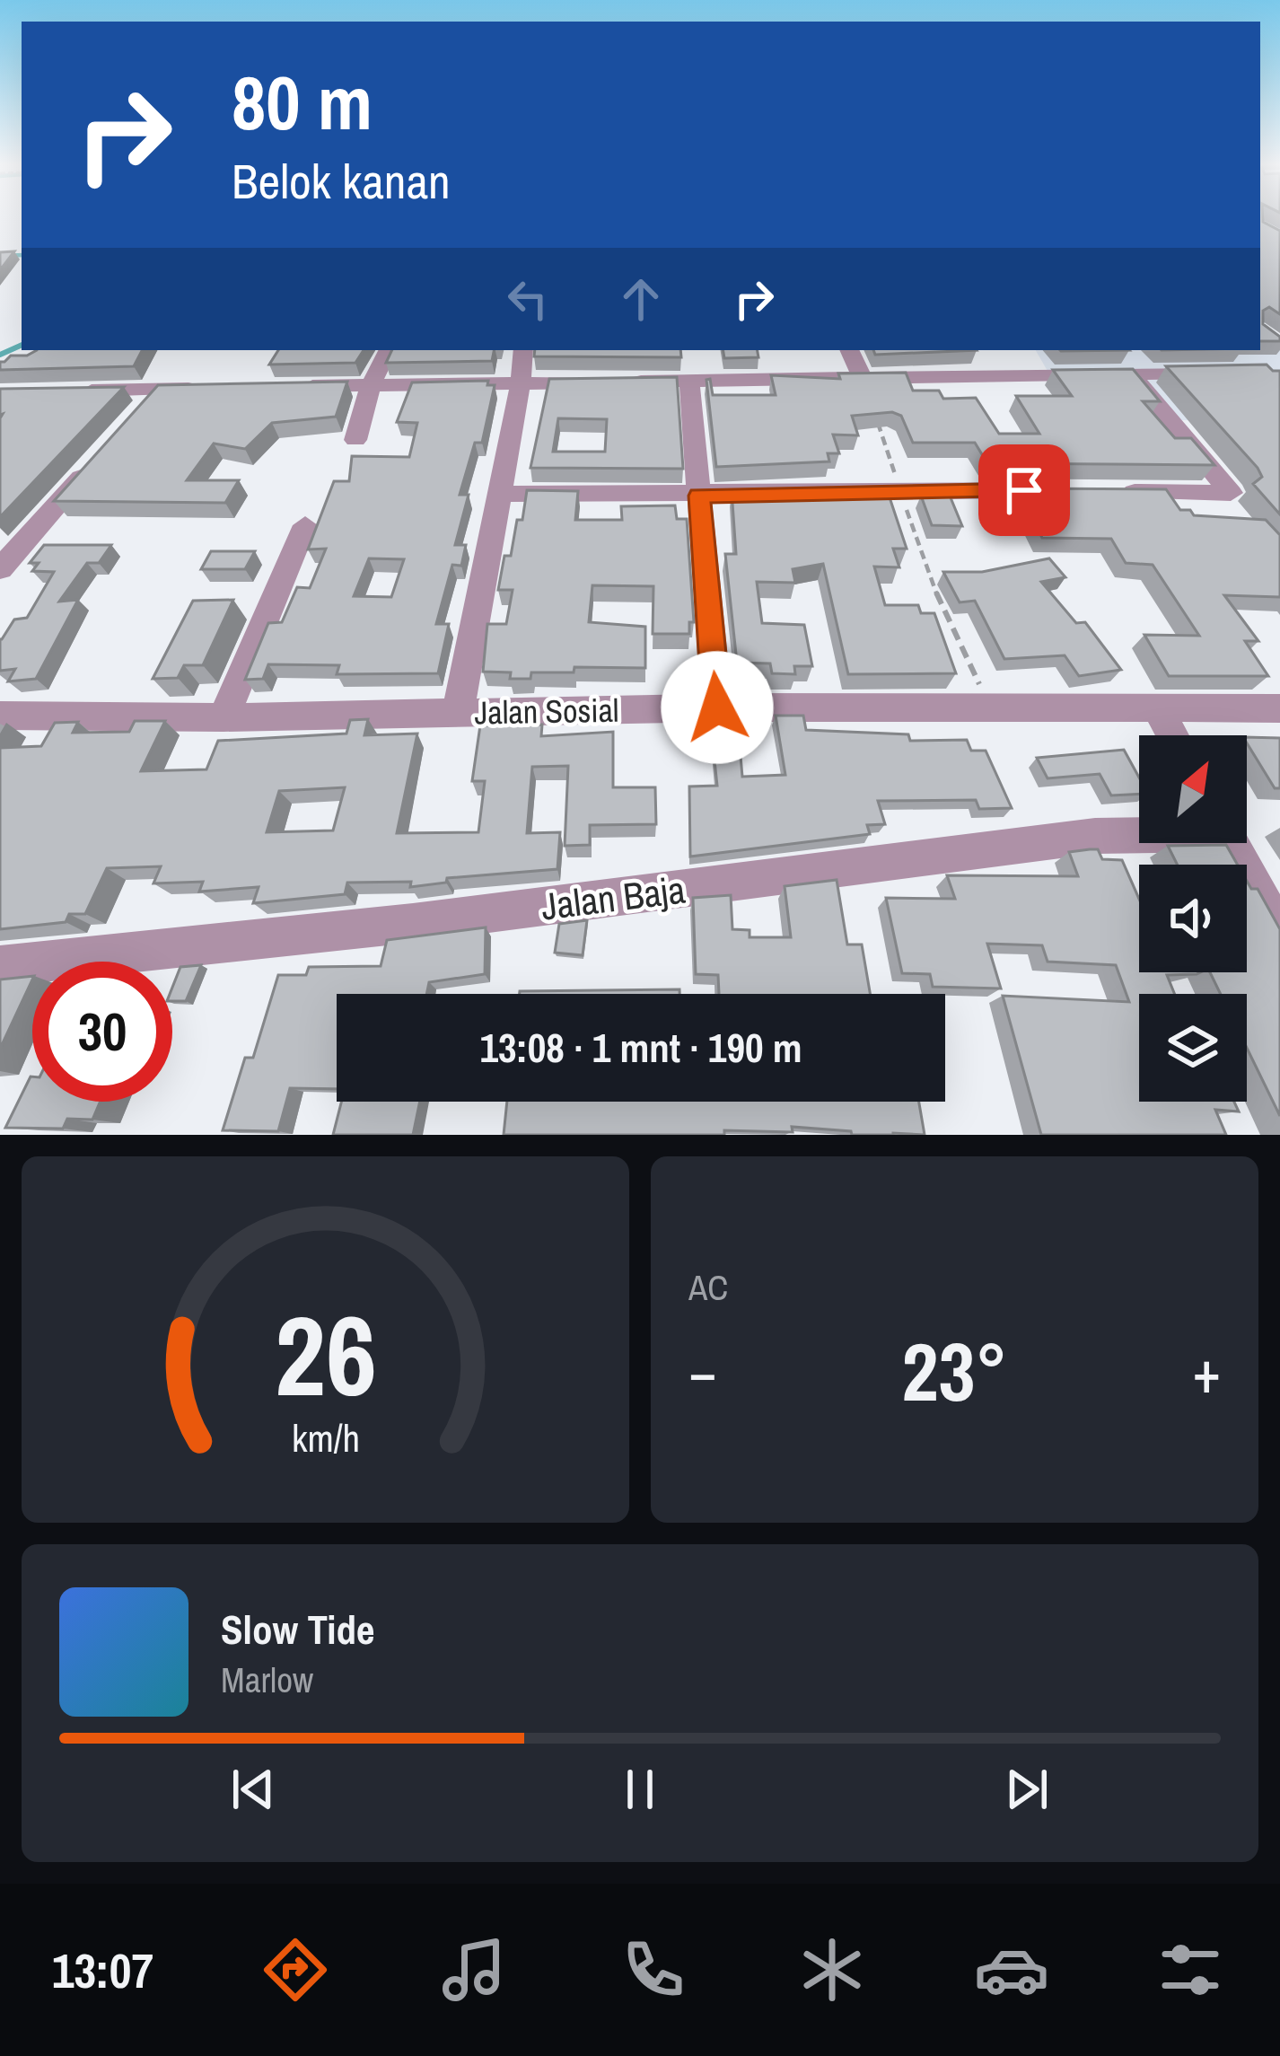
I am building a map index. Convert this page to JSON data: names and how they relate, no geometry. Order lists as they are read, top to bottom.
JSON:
{
  "streets": {
    "street": ["Jalan Sosial", "Jalan Baja"]
  },
  "north": "top right",
  "page": {
    "turn": ["80 m", "Belok kanan"],
    "limit": "30",
    "trip": "13:08 · 1 mnt · 190 m",
    "tile": "AC",
    "heat": ["−", "23°", "+"],
    "song": ["Slow Tide", "Marlow"],
    "tabs": "13:07",
    "gauge": ["26", "km/h"]
  }
}
